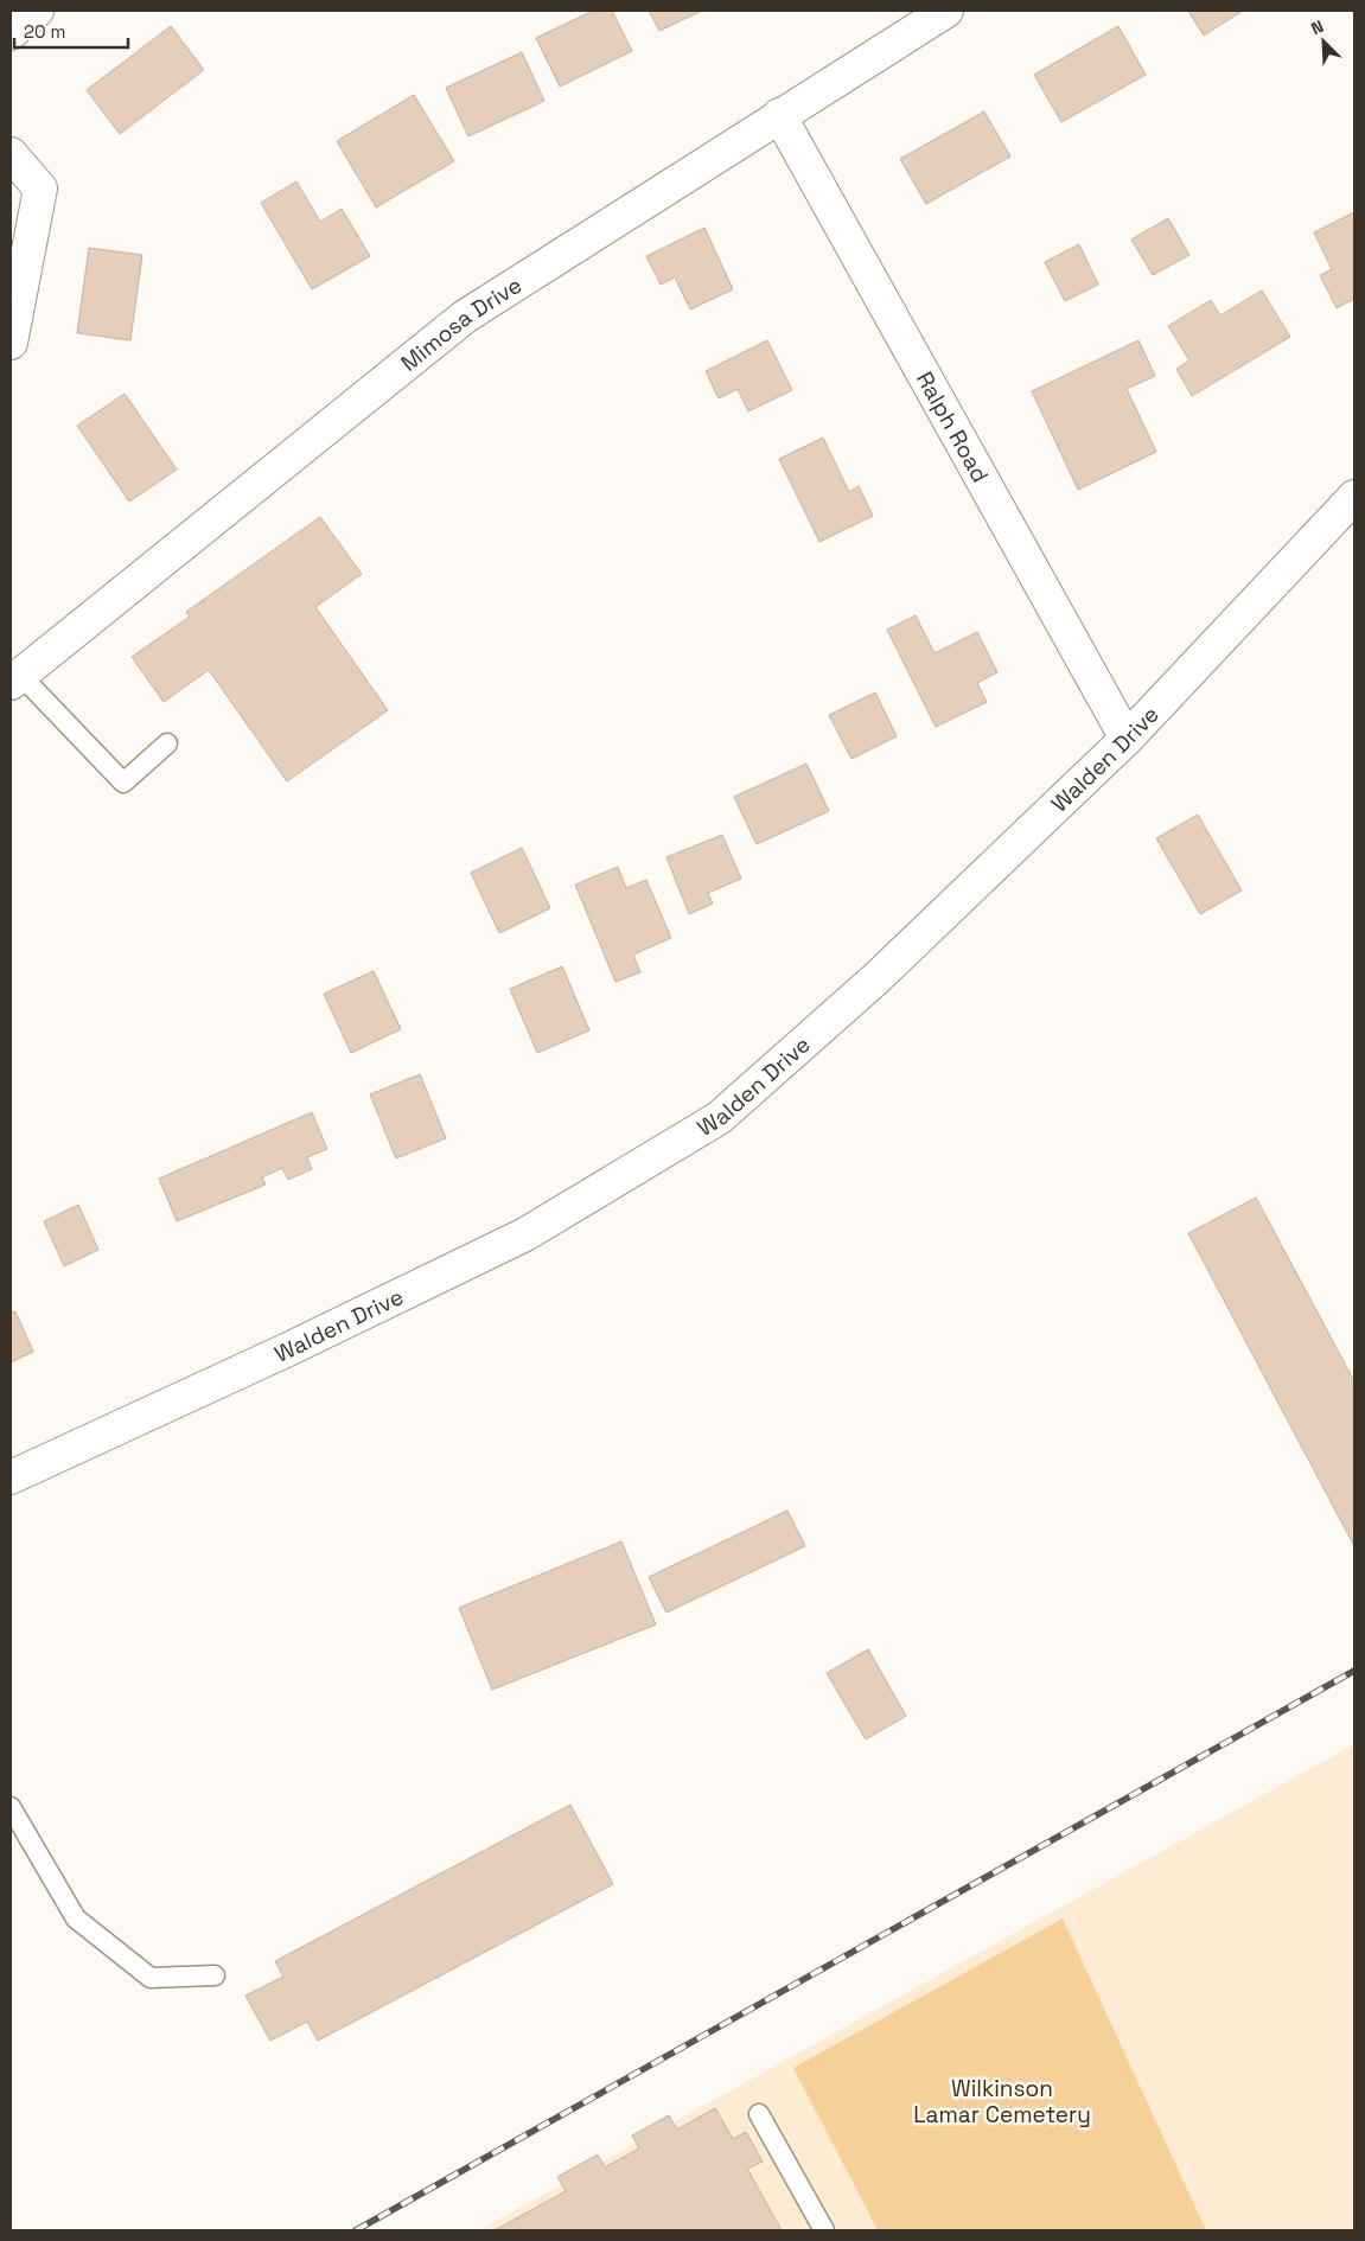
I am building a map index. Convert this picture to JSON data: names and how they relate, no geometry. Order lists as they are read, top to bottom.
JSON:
{
  "streets": {
    "street": ["Mimosa Drive", "Ralph Road", "Walden Drive"]
  },
  "crossings": [
    ["Mimosa Drive", "Ralph Road"],
    ["Ralph Road", "Walden Drive"]
  ],
  "parks": ["Wilkinson Lamar Cemetery"],
  "scale_bar": "20 m",
  "north": "top left"
}
